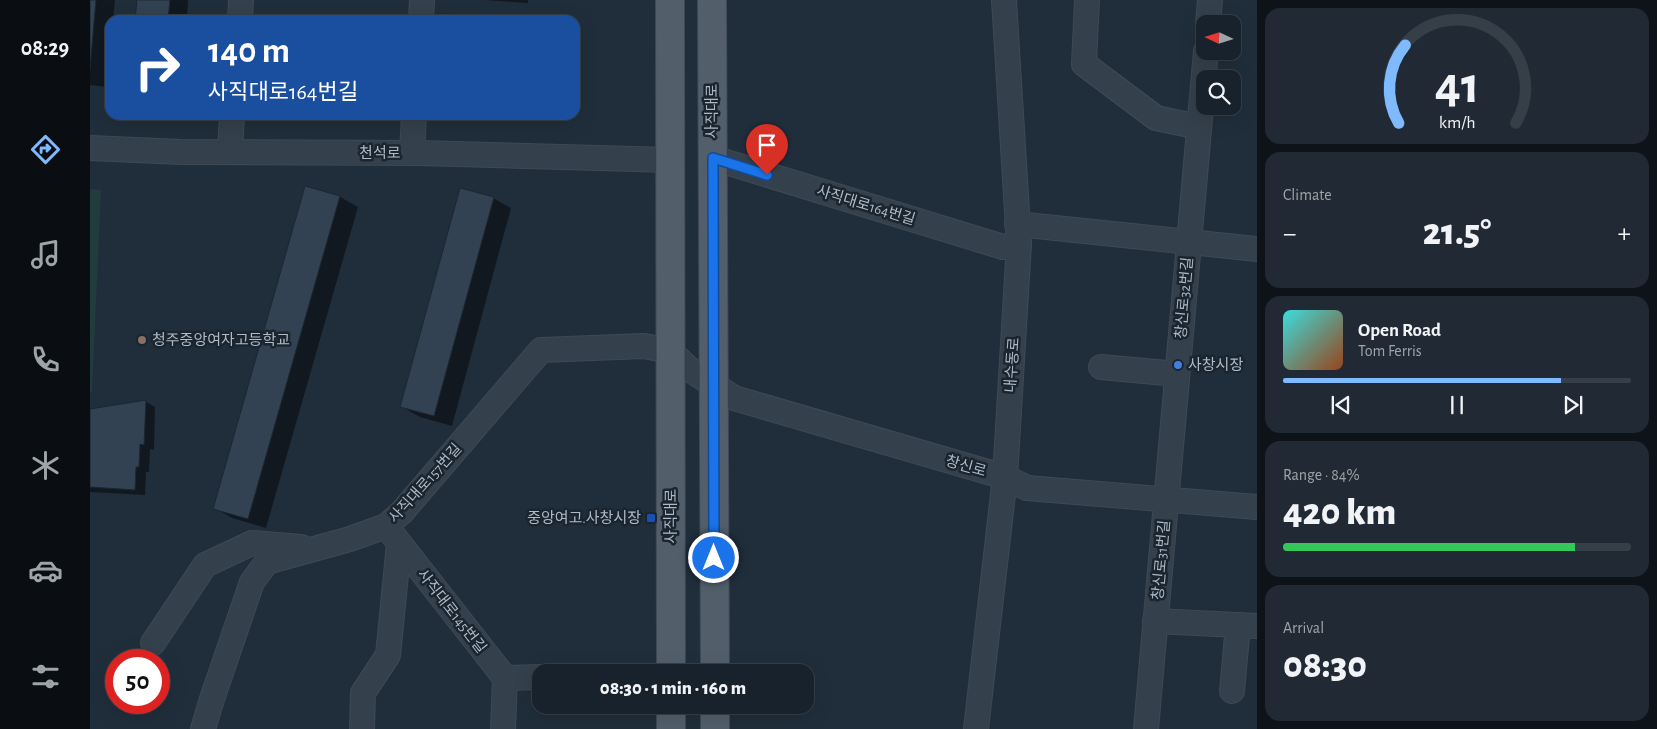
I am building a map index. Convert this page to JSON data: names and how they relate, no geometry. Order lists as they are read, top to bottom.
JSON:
{
  "streets": {
    "main road": ["사직대로"],
    "street": [
      "천석로",
      "사직대로164번길",
      "창신로32번길",
      "내수동로",
      "창신로",
      "사직대로157번길",
      "창신로31번길",
      "사직대로145번길"
    ]
  },
  "crossings": [
    ["사직대로", "천석로"],
    ["사직대로", "사직대로164번길"],
    ["사직대로", "창신로"],
    ["사직대로", "사직대로157번길"],
    ["사직대로164번길", "창신로32번길"],
    ["사직대로164번길", "내수동로"],
    ["창신로32번길", "창신로"],
    ["창신로32번길", "창신로31번길"],
    ["내수동로", "창신로"],
    ["창신로", "사직대로157번길"],
    ["창신로", "창신로31번길"],
    ["사직대로157번길", "사직대로145번길"]
  ],
  "places": {
    "other": ["청주중앙여자고등학교", "사창시장"],
    "transit": ["중앙여고.사창시장"]
  },
  "north": "left",
  "page": {
    "tabs": "08:29",
    "turn": ["140 m", "사직대로164번길"],
    "tile": [
      "Climate",
      ["Range · 84%", "420 km"],
      ["Arrival", "08:30"]
    ],
    "heat": ["−", "21.5°", "+"],
    "song": ["Open Road", "Tom Ferris"],
    "limit": "50",
    "trip": "08:30 · 1 min · 160 m",
    "gauge": ["41", "km/h"]
  }
}
